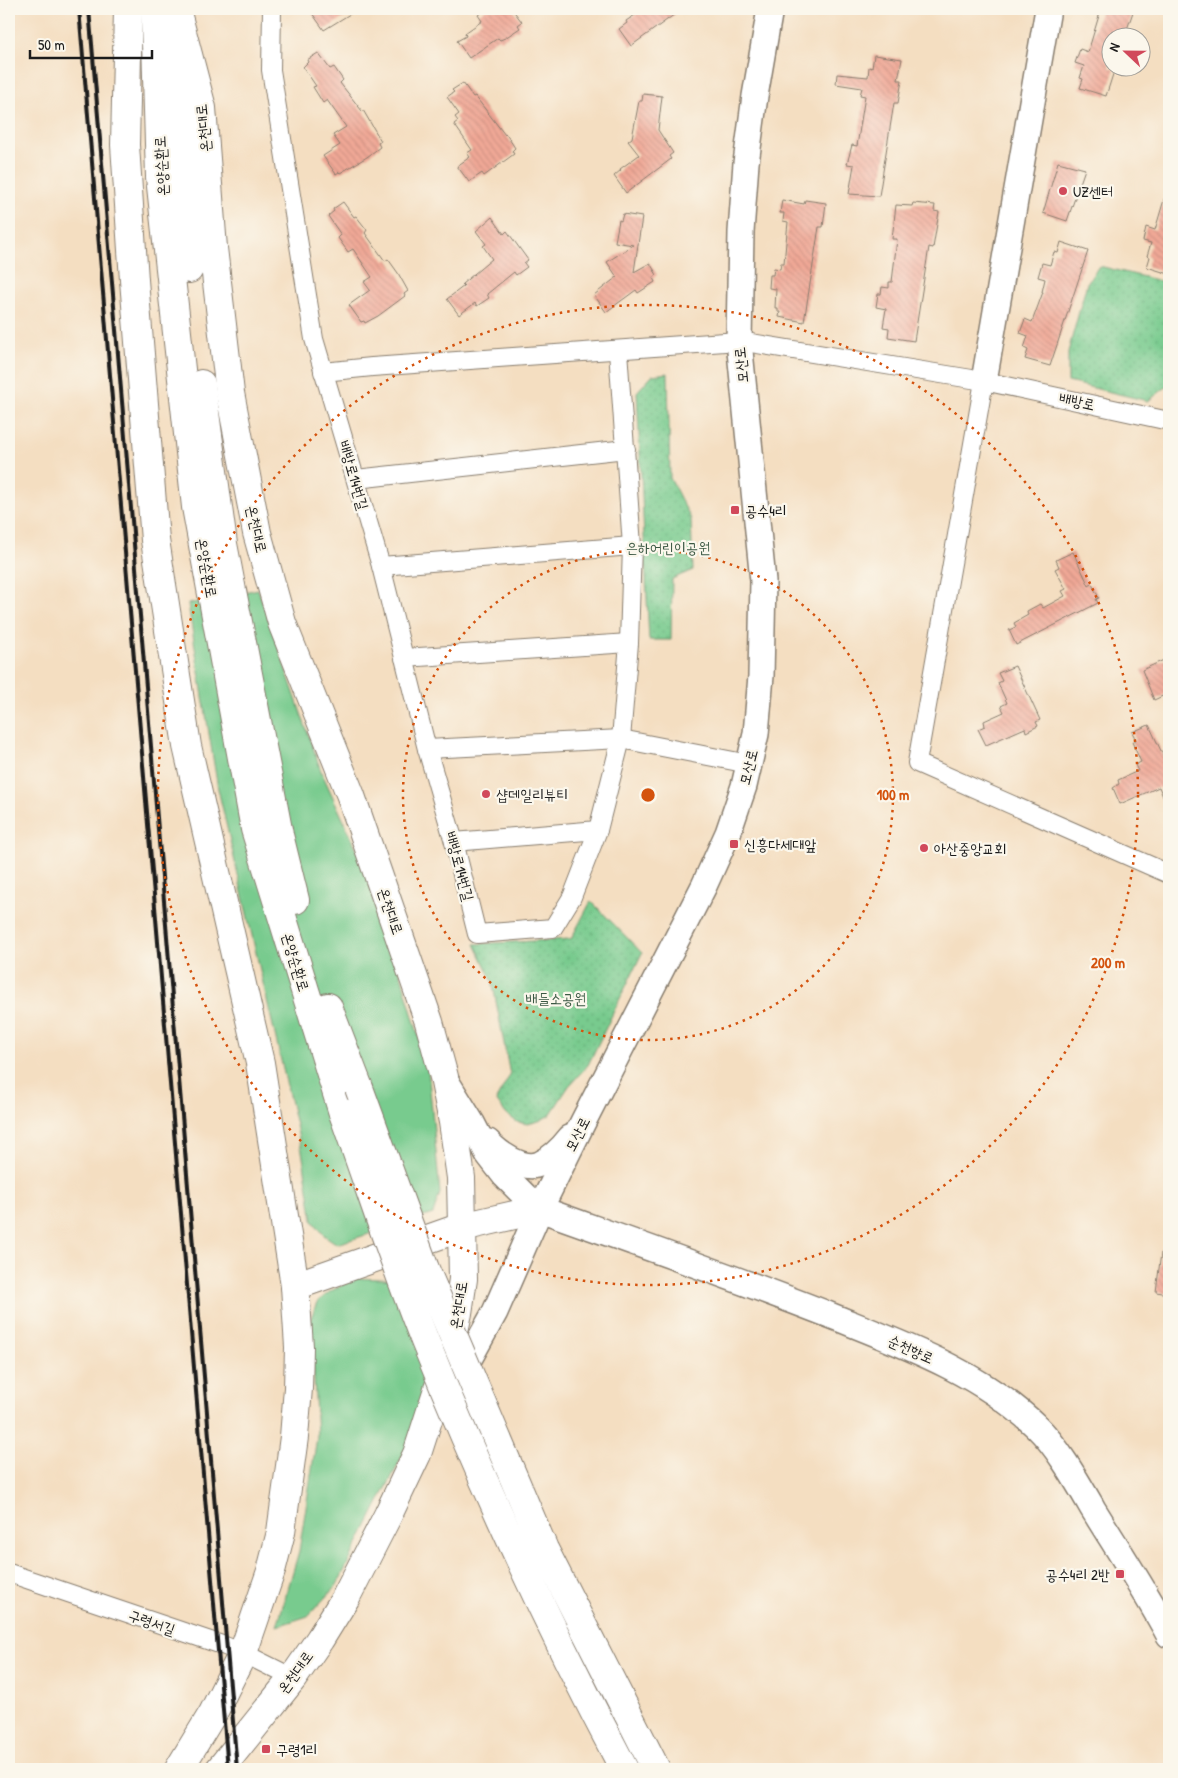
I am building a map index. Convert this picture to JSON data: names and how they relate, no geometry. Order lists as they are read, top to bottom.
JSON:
{
  "streets": {
    "main road": ["온천대로", "온양순환로"],
    "street": [
      "모산로",
      "배방로",
      "배방로14번길",
      "순천향로",
      "구령서길"
    ]
  },
  "crossings": [
    ["온천대로", "온양순환로"],
    ["온천대로", "모산로"],
    ["온천대로", "구령서길"],
    ["모산로", "배방로"],
    ["모산로", "순천향로"],
    ["배방로", "배방로14번길"]
  ],
  "parks": ["은하어린이공원", "배들소공원"],
  "places": {
    "other": ["UZ센터", "샵데일리뷰티", "아산중앙교회"],
    "transit": [
      "공수4리",
      "신흥다세대앞",
      "공수4리 2반",
      "구령1리"
    ]
  },
  "scale_bar": "50 m",
  "north": "left",
  "rings": ["100 m", "200 m"]
}
